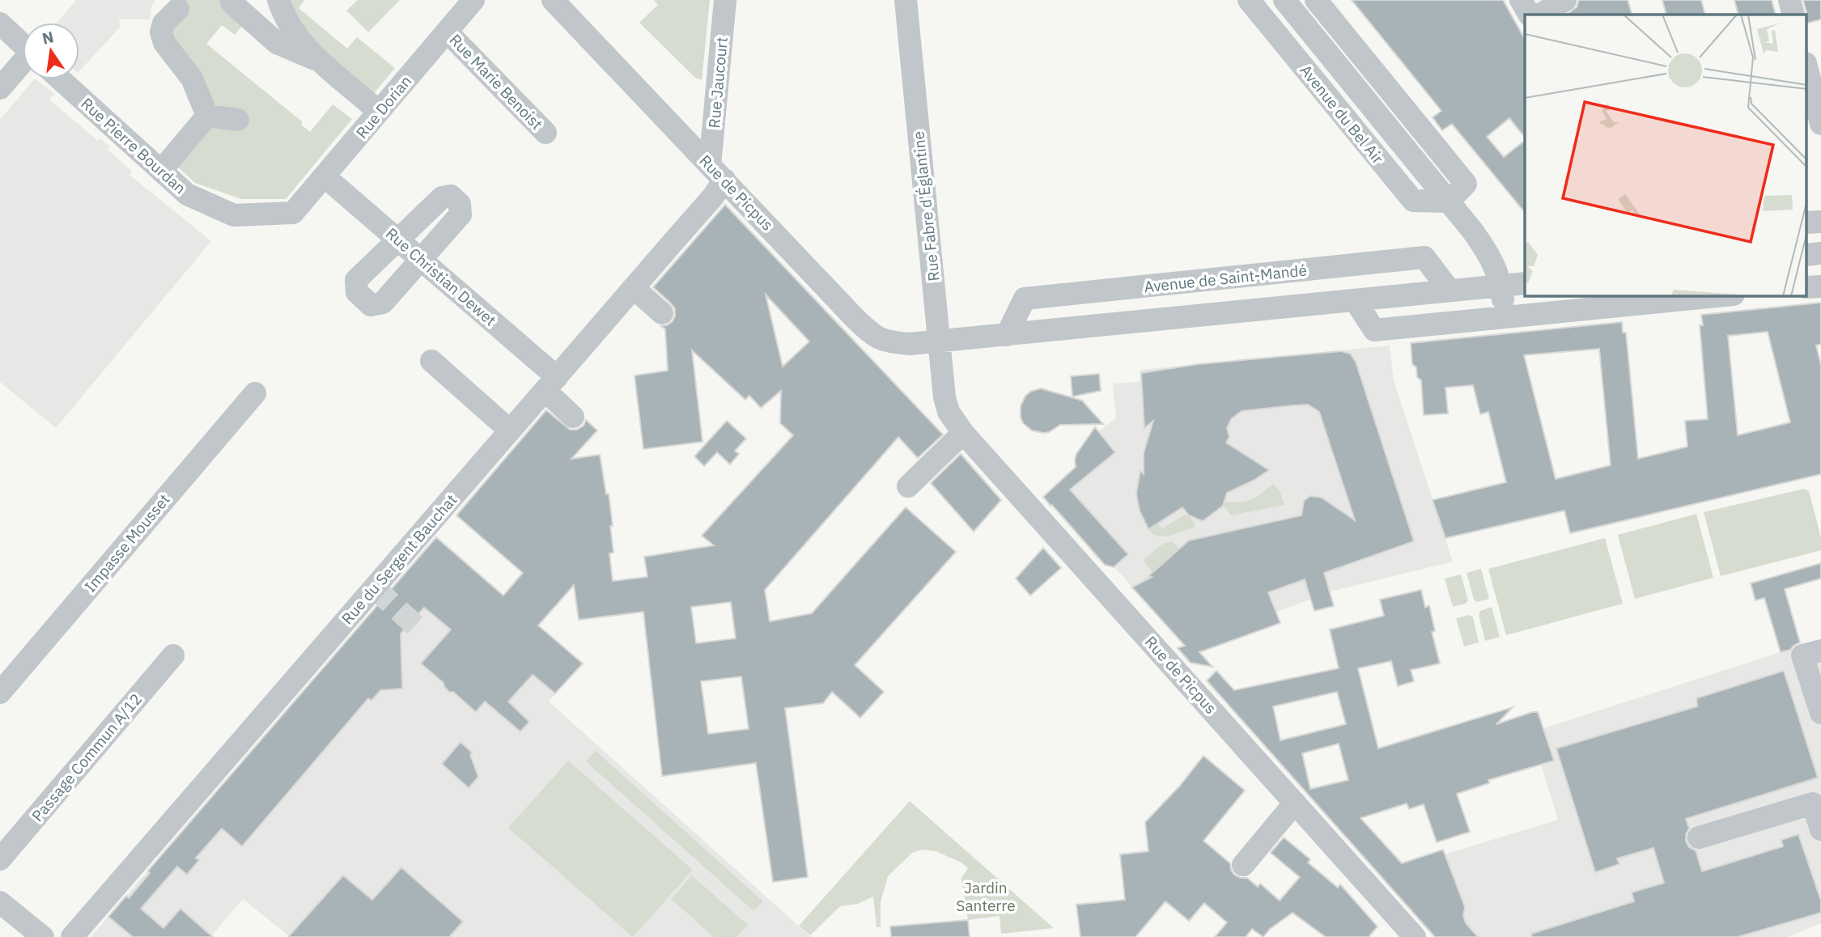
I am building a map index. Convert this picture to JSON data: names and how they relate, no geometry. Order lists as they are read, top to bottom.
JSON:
{
  "streets": {
    "street": [
      "Rue Marie Benoist",
      "Rue Jaucourt",
      "Rue Dorian",
      "Avenue du Bel Air",
      "Rue Pierre Bourdan",
      "Rue de Picpus",
      "Rue Fabre d'Églantine",
      "Rue Christian Dewet",
      "Avenue de Saint-Mandé",
      "Impasse Mousset",
      "Rue du Sergent Bauchat",
      "Passage Commun A/12"
    ]
  },
  "crossings": [
    ["Rue Marie Benoist", "Rue Dorian"],
    ["Rue Jaucourt", "Rue de Picpus"],
    ["Rue Jaucourt", "Rue du Sergent Bauchat"],
    ["Rue Dorian", "Rue Pierre Bourdan"],
    ["Rue Dorian", "Rue Christian Dewet"],
    ["Rue de Picpus", "Rue Fabre d'Églantine"],
    ["Rue de Picpus", "Rue du Sergent Bauchat"],
    ["Rue Christian Dewet", "Rue du Sergent Bauchat"]
  ],
  "parks": ["Jardin Santerre"],
  "north": "top"
}
